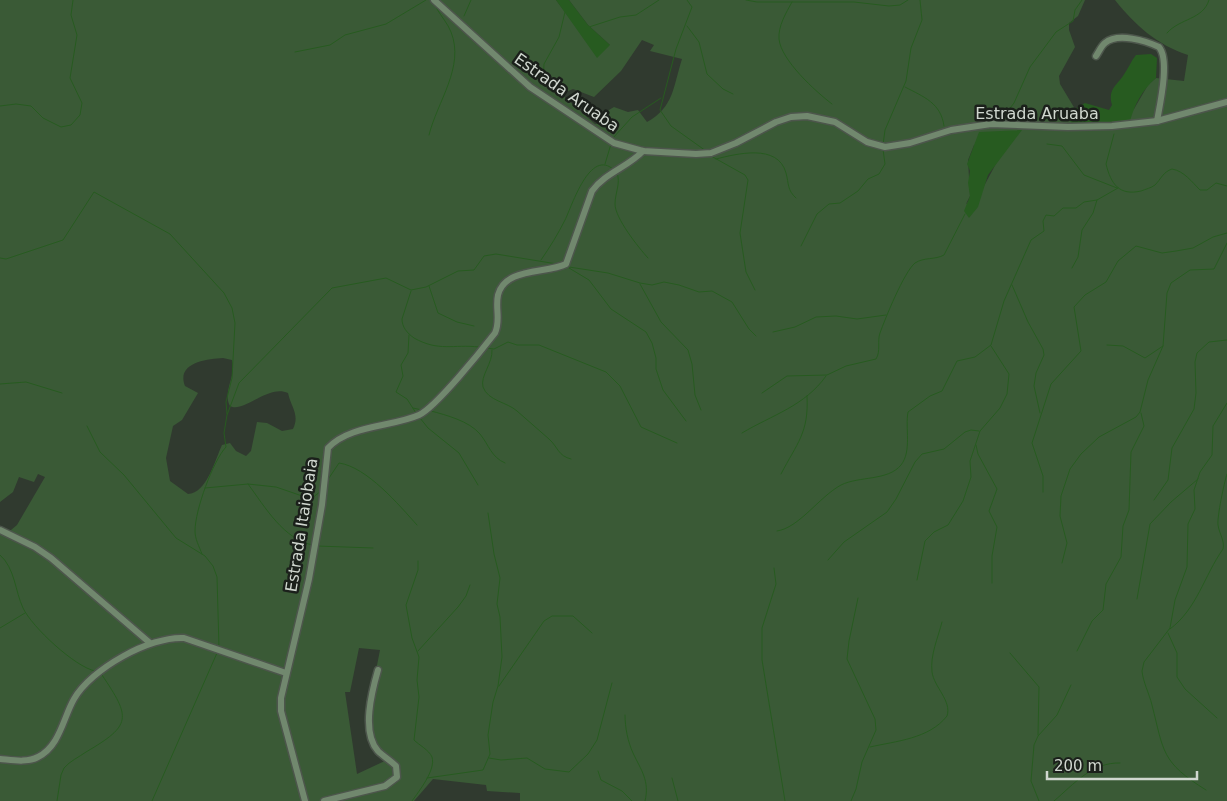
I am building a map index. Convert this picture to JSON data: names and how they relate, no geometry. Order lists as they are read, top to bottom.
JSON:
{
  "streets": {
    "street": ["Estrada Aruaba", "Estrada Itaiobaia"]
  },
  "crossings": [
    ["Estrada Aruaba", "Estrada Itaiobaia"]
  ],
  "scale_bar": "200 m"
}
